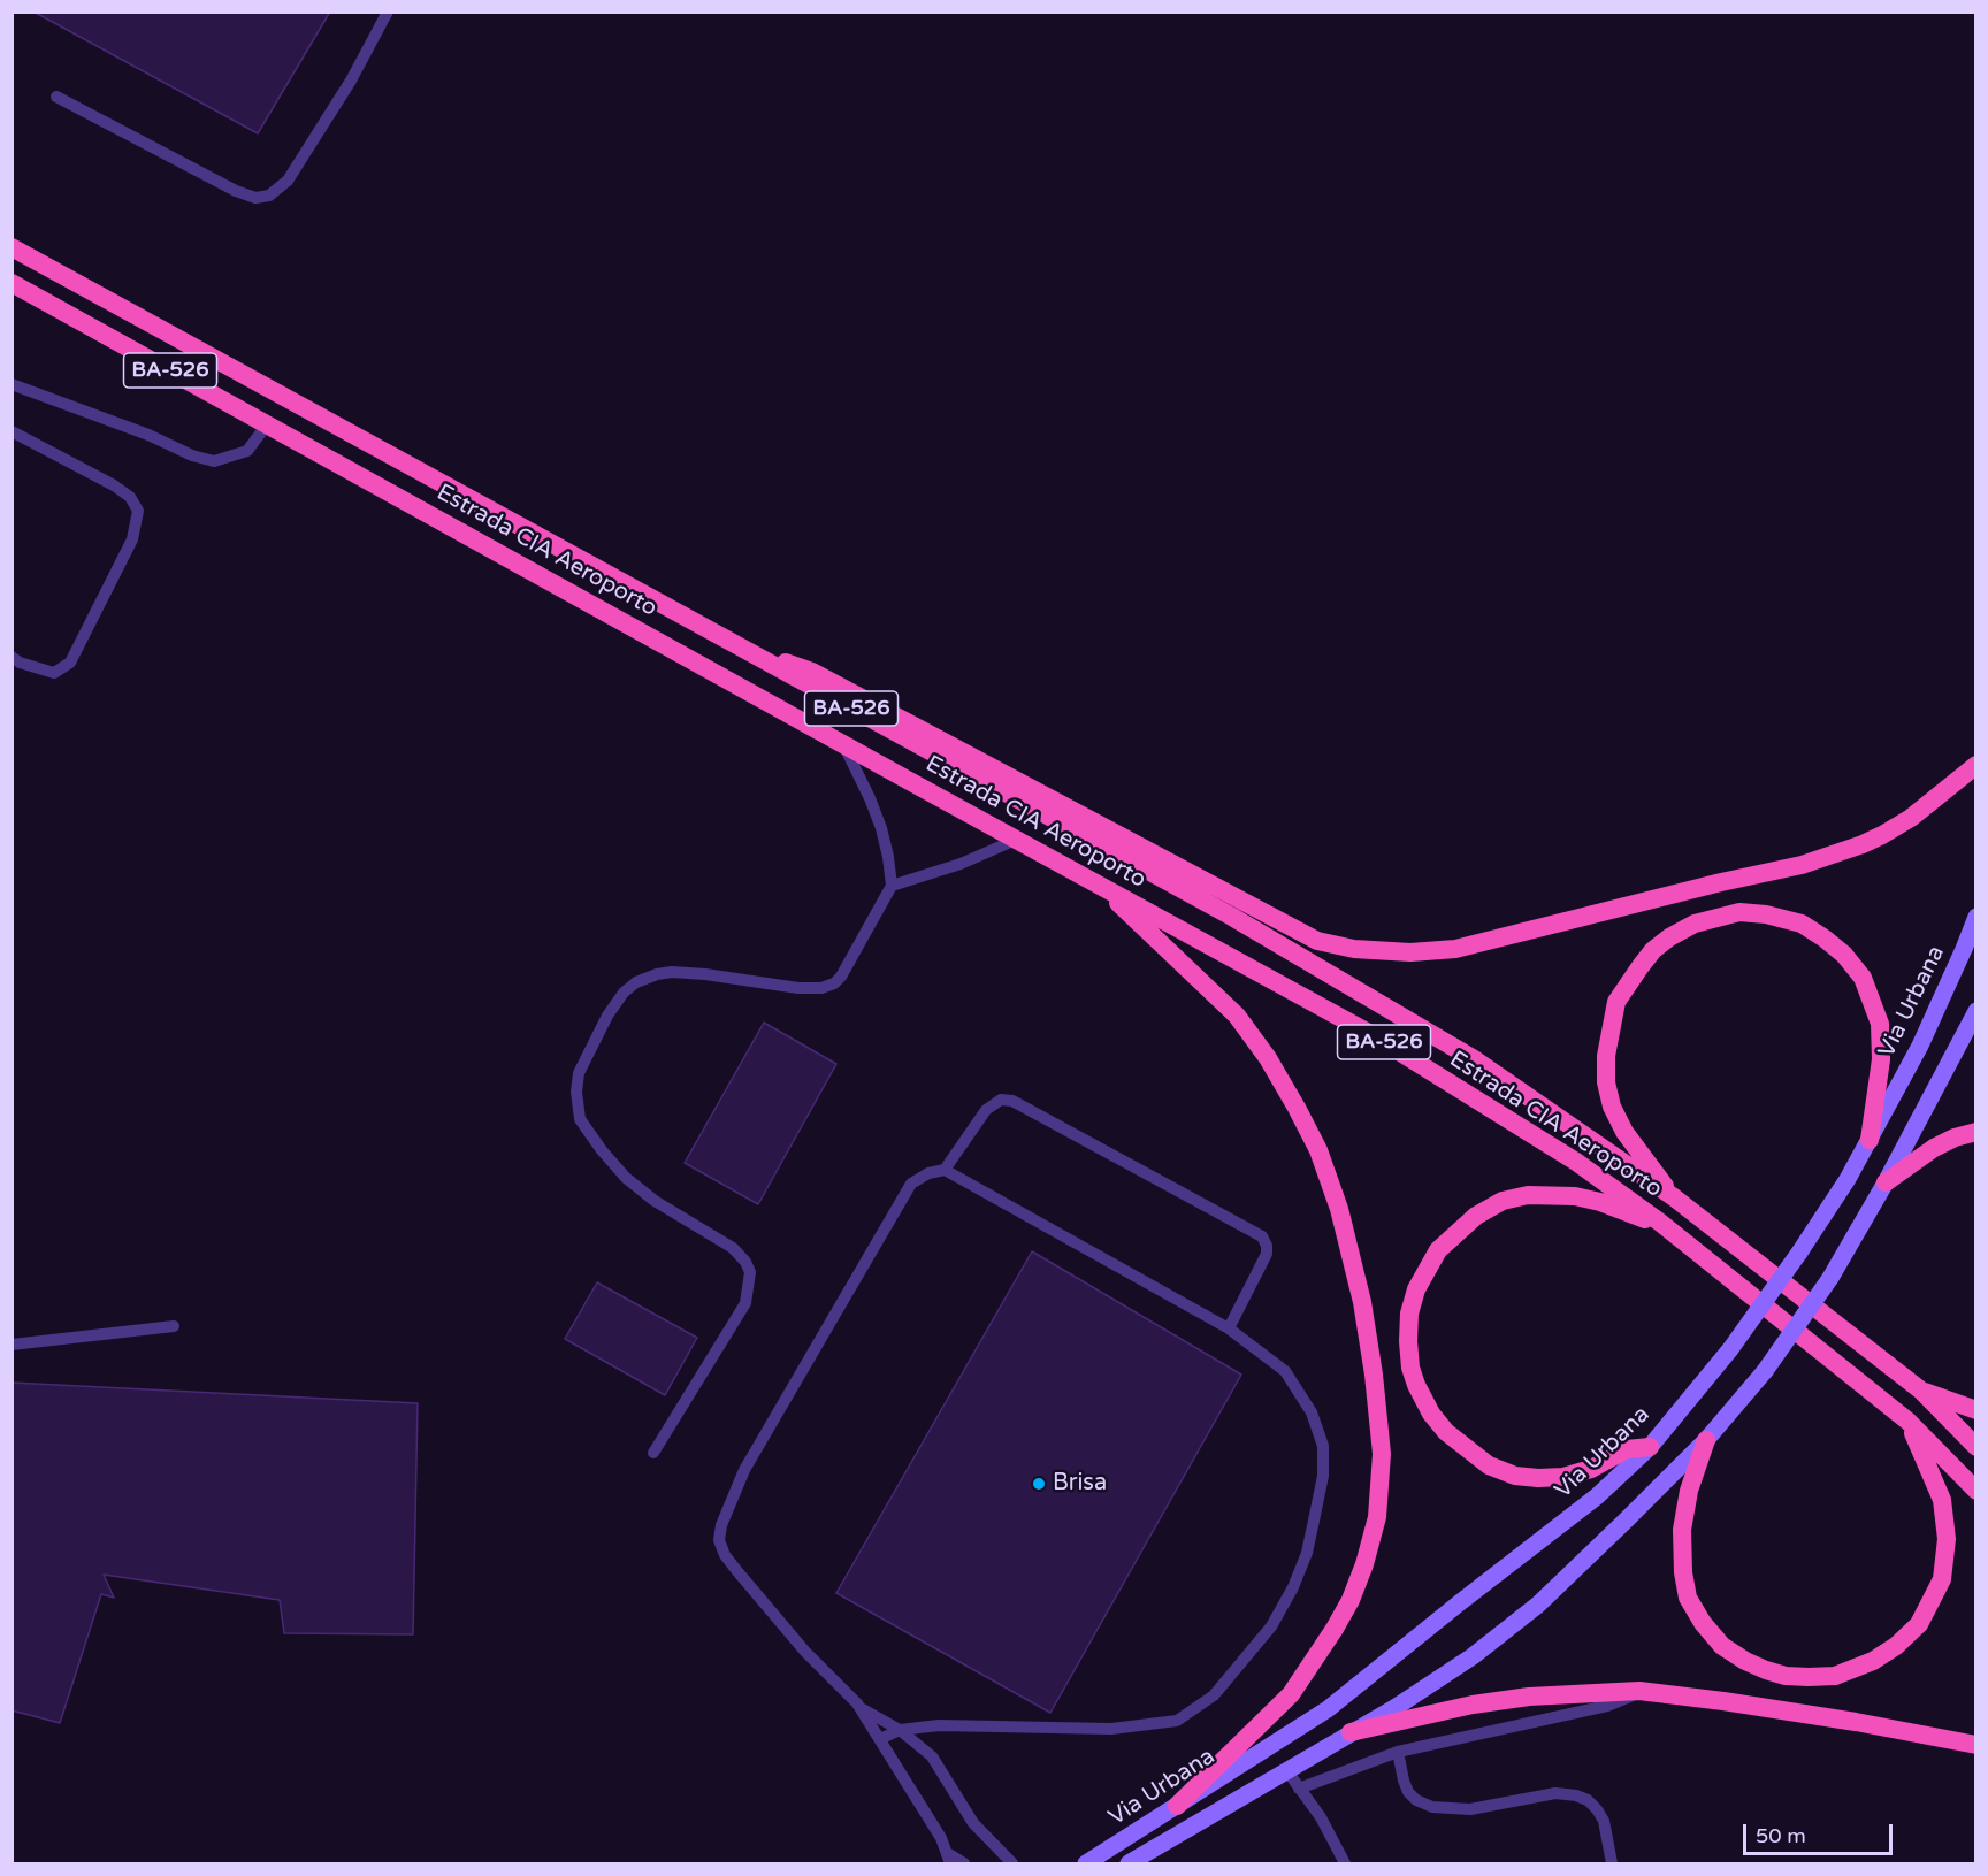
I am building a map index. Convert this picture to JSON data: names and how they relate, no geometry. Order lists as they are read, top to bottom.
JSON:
{
  "streets": {
    "highway": ["BA-526", "Estrada CIA Aeroporto"],
    "main road": ["Via Urbana"]
  },
  "places": ["Brisa"],
  "scale_bar": "50 m"
}
